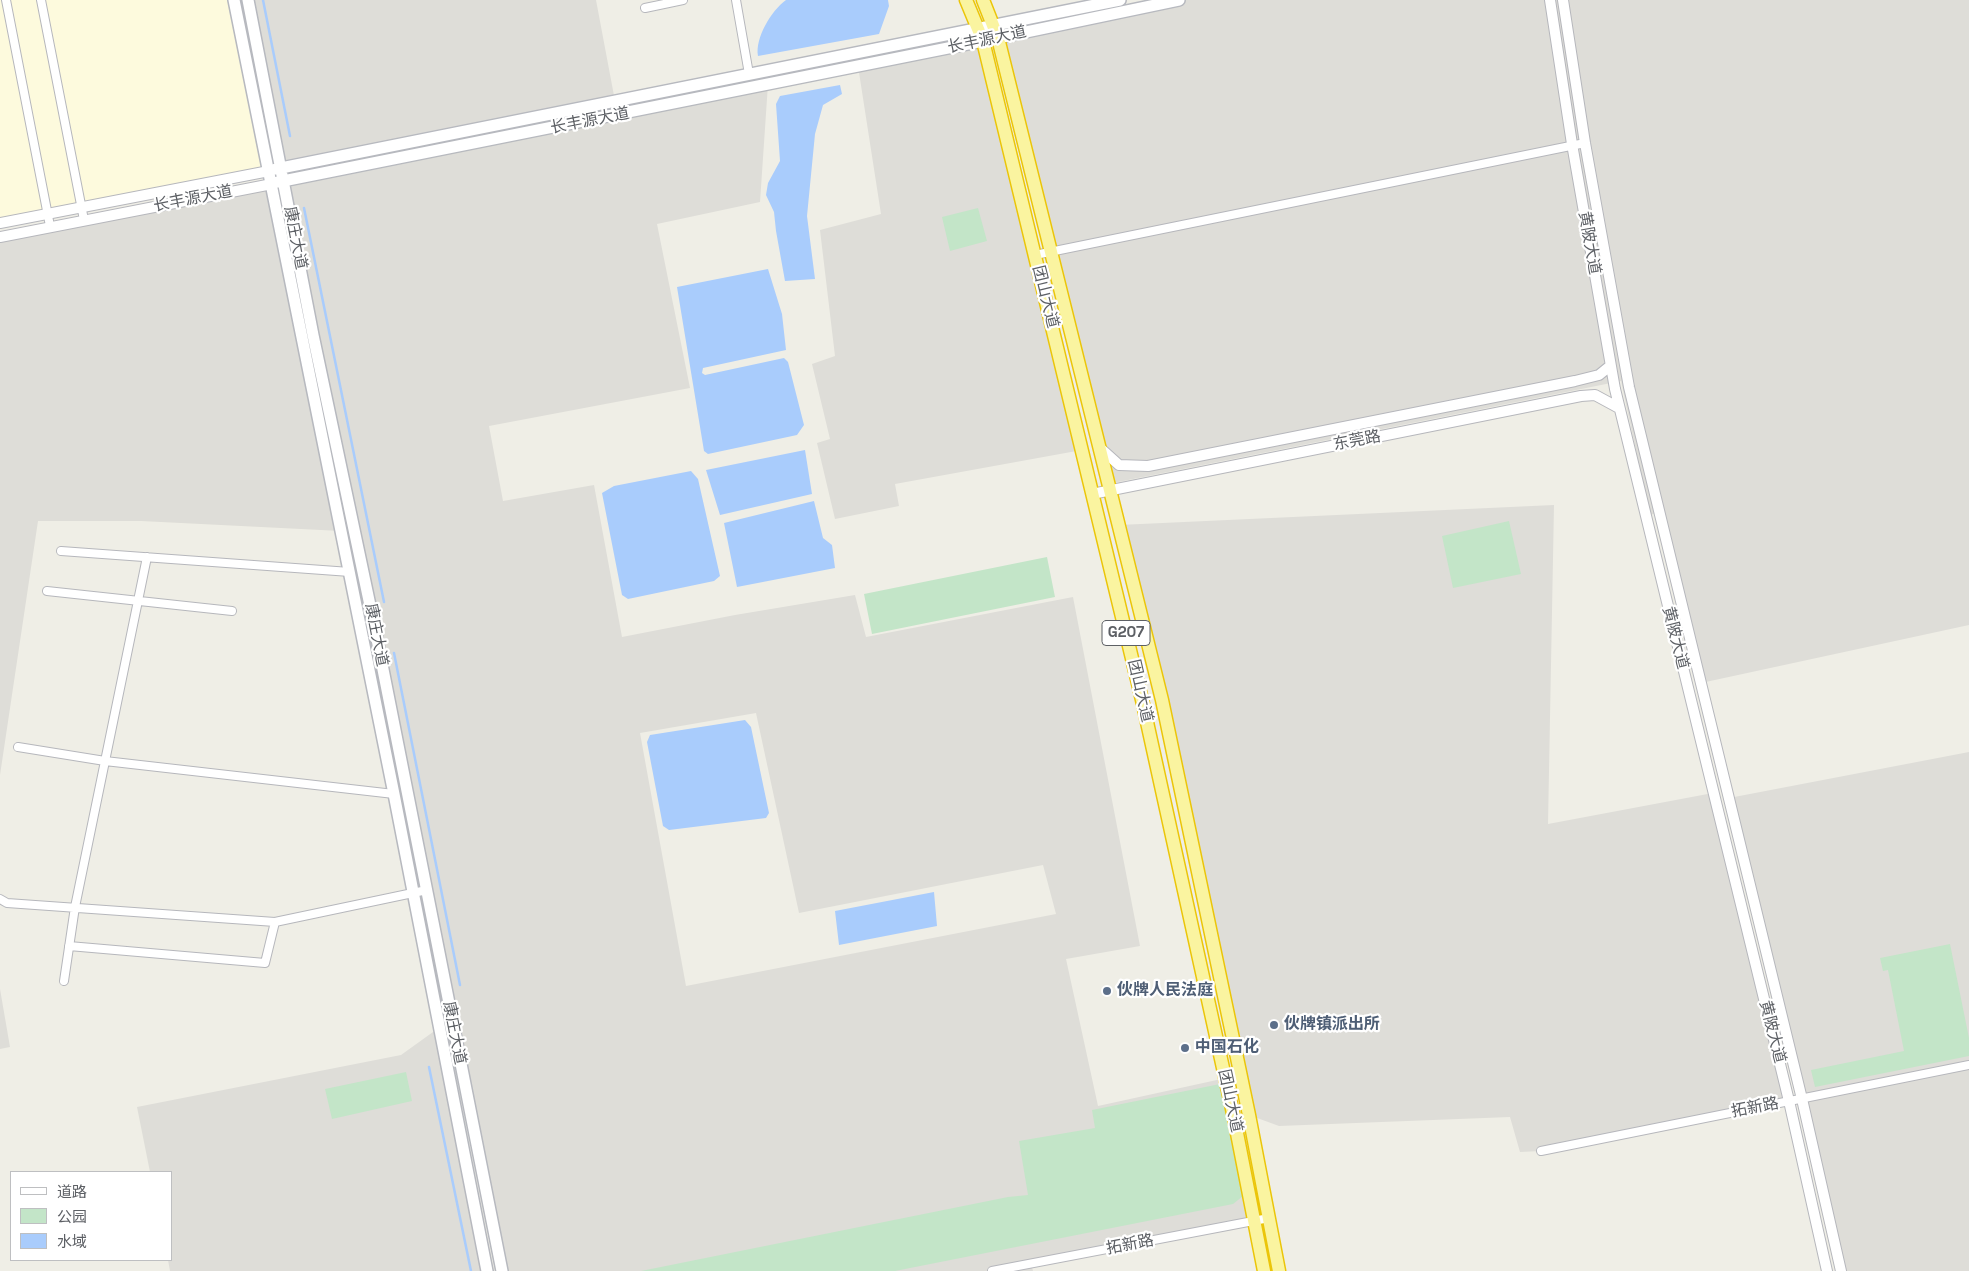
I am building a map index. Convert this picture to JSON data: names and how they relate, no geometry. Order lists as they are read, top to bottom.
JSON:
{
  "streets": {
    "highway": ["团山大道", "G207"],
    "main road": ["长丰源大道", "康庄大道"],
    "street": ["黄陂大道", "东莞路", "拓新路"]
  },
  "crossings": [
    ["长丰源大道", "康庄大道"],
    ["长丰源大道", "团山大道"],
    ["黄陂大道", "东莞路"],
    ["黄陂大道", "拓新路"],
    ["团山大道", "东莞路"],
    ["团山大道", "拓新路"]
  ],
  "places": ["伙牌人民法庭", "伙牌镇派出所", "中国石化"],
  "legend": ["道路", "公园", "水域"]
}
